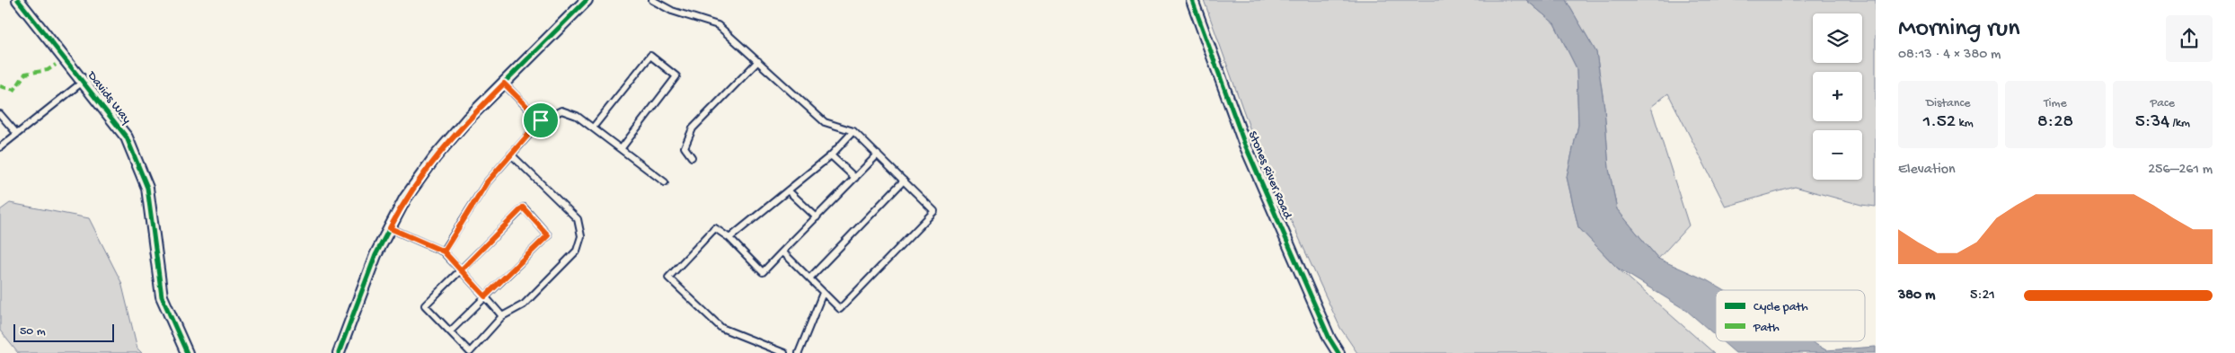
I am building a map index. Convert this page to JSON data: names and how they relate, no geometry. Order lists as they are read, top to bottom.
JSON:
{
  "streets": {
    "street": ["Davids Way", "Stones River Road"]
  },
  "legend": ["Cycle path", "Path"],
  "scale_bar": "50 m",
  "page": {
    "heading": ["Morning run", "08:13 · 4 × 380 m"],
    "map_buttons": ["+", "−"],
    "stats": [
      ["Distance", "1.52 km"],
      ["Time", "8:28"],
      ["Pace", "5:34 /km"]
    ],
    "chart": ["Elevation", "256–261 m"],
    "list": [
      {
        "name": "380 m",
        "note": "5:21"
      }
    ],
    "scale": "50 m"
  }
}
